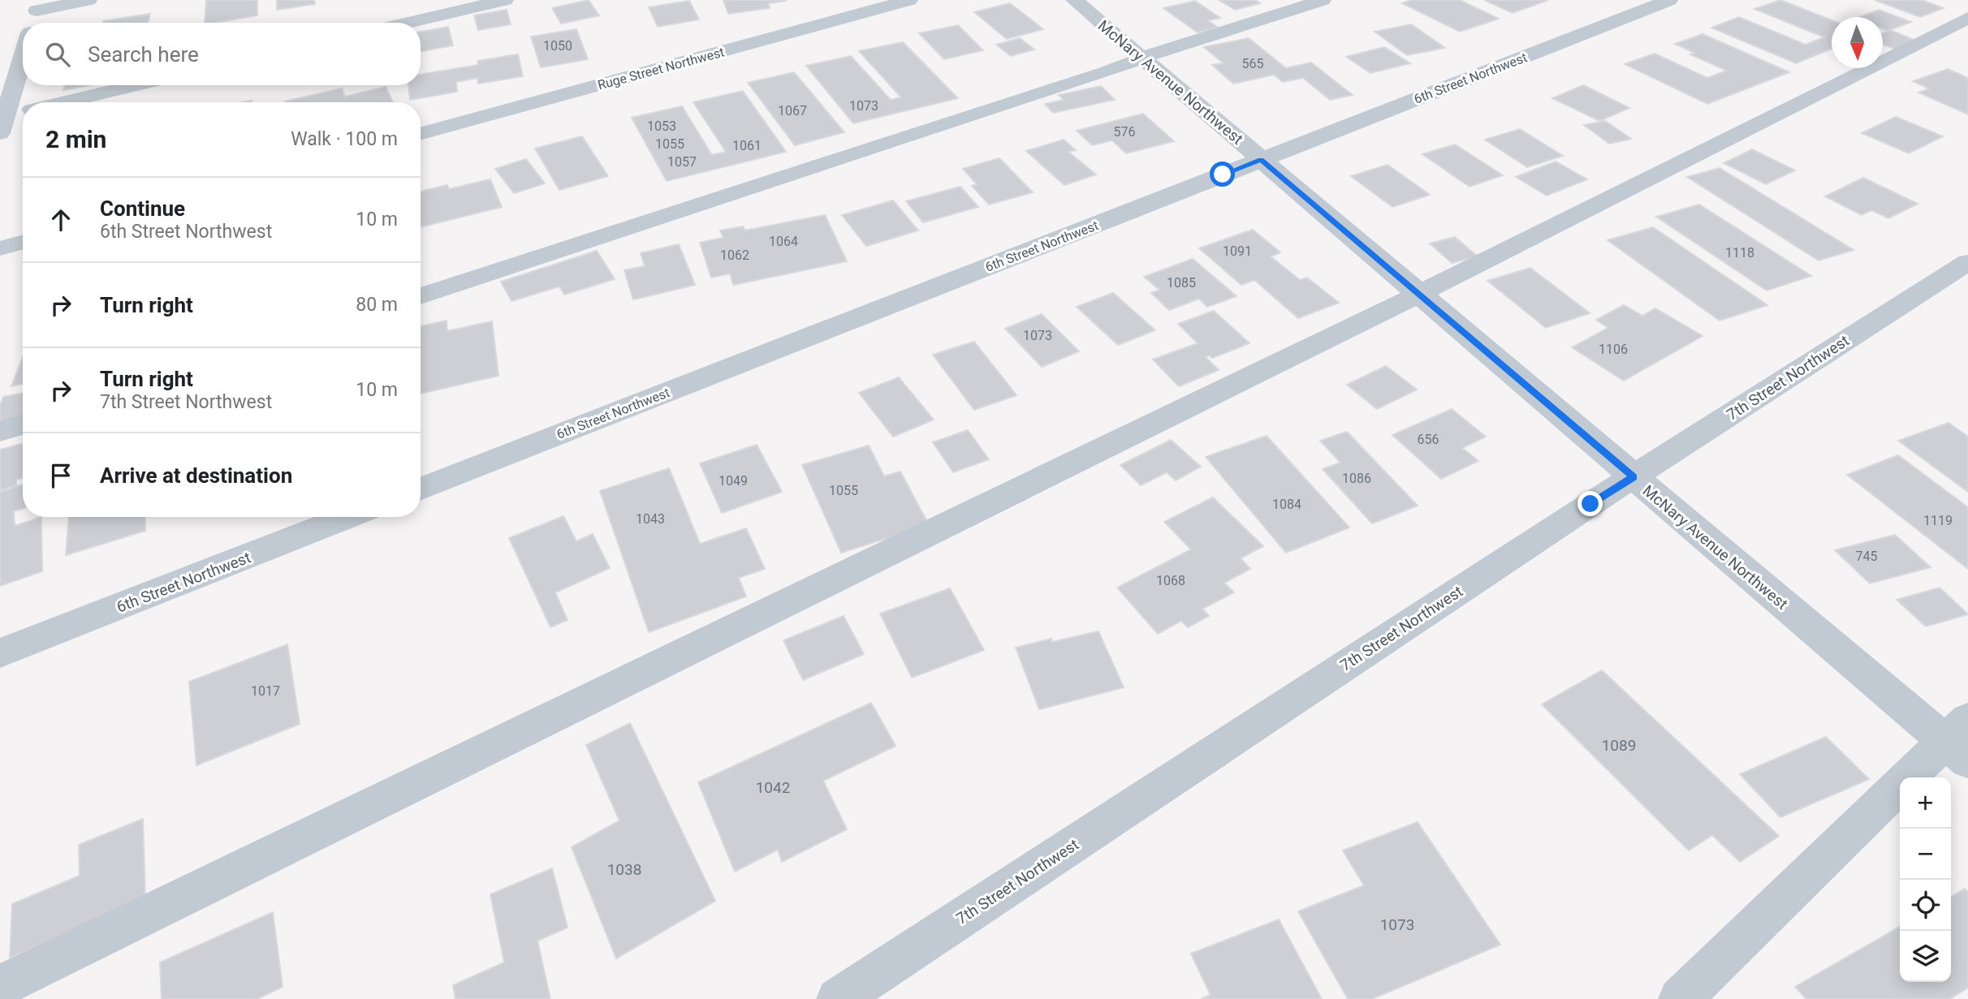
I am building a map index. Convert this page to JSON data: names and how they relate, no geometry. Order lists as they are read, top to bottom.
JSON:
{
  "streets": {
    "street": [
      "Ruge Street Northwest",
      "6th Street Northwest",
      "McNary Avenue Northwest",
      "7th Street Northwest"
    ]
  },
  "crossings": [
    ["6th Street Northwest", "McNary Avenue Northwest"],
    ["McNary Avenue Northwest", "7th Street Northwest"]
  ],
  "house_numbers": [
    "1050",
    "565",
    "1073",
    "1067",
    "1053",
    "576",
    "1055",
    "1061",
    "1057",
    "1064",
    "1091",
    "1118",
    "1062",
    "1085",
    "1073",
    "1106",
    "656",
    "1086",
    "1049",
    "1055",
    "1084",
    "1043",
    "1119",
    "745",
    "1068",
    "1017",
    "1089",
    "1042",
    "1038",
    "1073"
  ],
  "north": "bottom",
  "page": {
    "search": "Search here",
    "heading": ["2 min", "Walk · 100 m"],
    "list": [
      ["Continue", "6th Street Northwest", "10 m"],
      ["Turn right", "80 m"],
      ["Turn right", "7th Street Northwest", "10 m"],
      "Arrive at destination"
    ],
    "map_buttons": ["+", "−"]
  }
}
